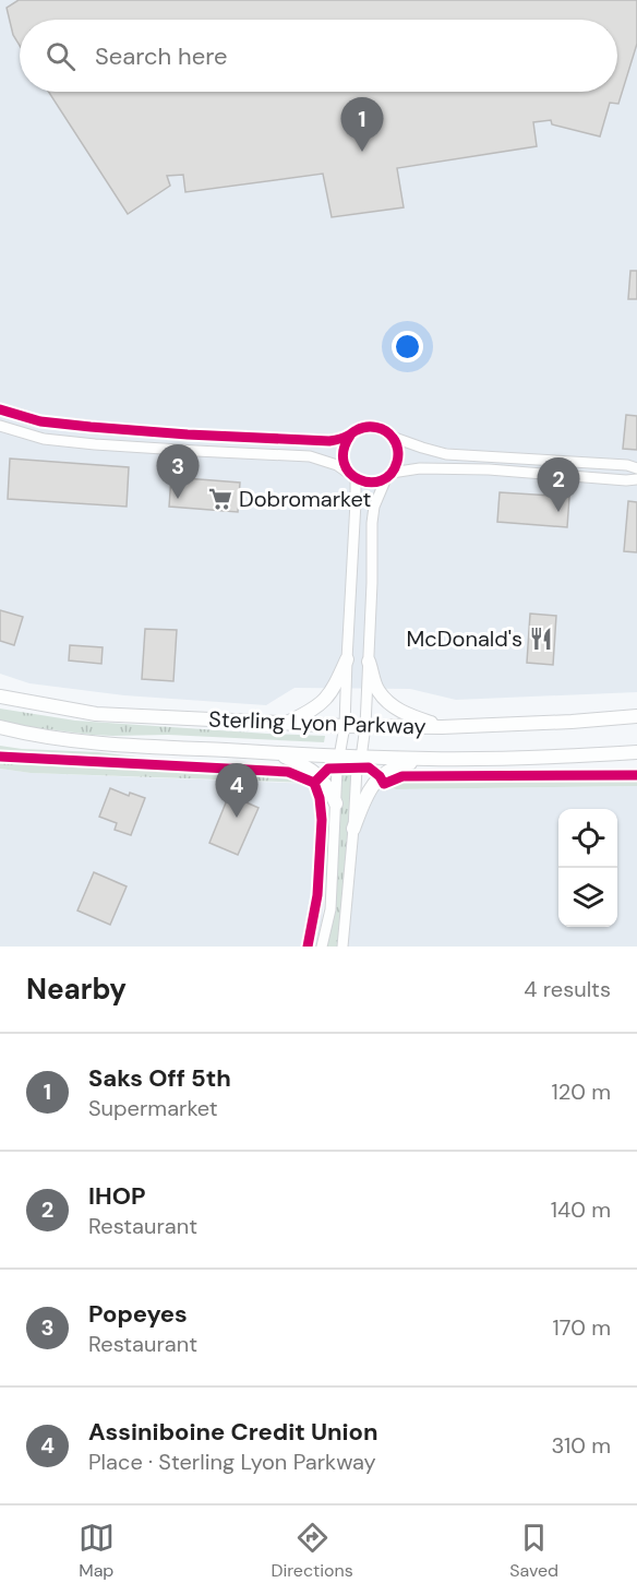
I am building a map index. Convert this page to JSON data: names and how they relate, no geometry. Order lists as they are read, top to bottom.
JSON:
{
  "streets": {
    "main road": ["Sterling Lyon Parkway"]
  },
  "places": {
    "supermarket": ["Dobromarket"],
    "restaurant": ["McDonald's"]
  },
  "page": {
    "search": "Search here",
    "pins": [
      "1",
      "3",
      "2",
      "4"
    ],
    "heading": ["Nearby", "4 results"],
    "list": [
      {
        "mark": "1",
        "name": "Saks Off 5th",
        "note": "Supermarket",
        "value": "120 m"
      },
      {
        "mark": "2",
        "name": "IHOP",
        "note": "Restaurant",
        "value": "140 m"
      },
      {
        "mark": "3",
        "name": "Popeyes",
        "note": "Restaurant",
        "value": "170 m"
      },
      {
        "mark": "4",
        "name": "Assiniboine Credit Union",
        "note": "Place · Sterling Lyon Parkway",
        "value": "310 m"
      }
    ],
    "nav": ["Map", "Directions", "Saved"]
  }
}
